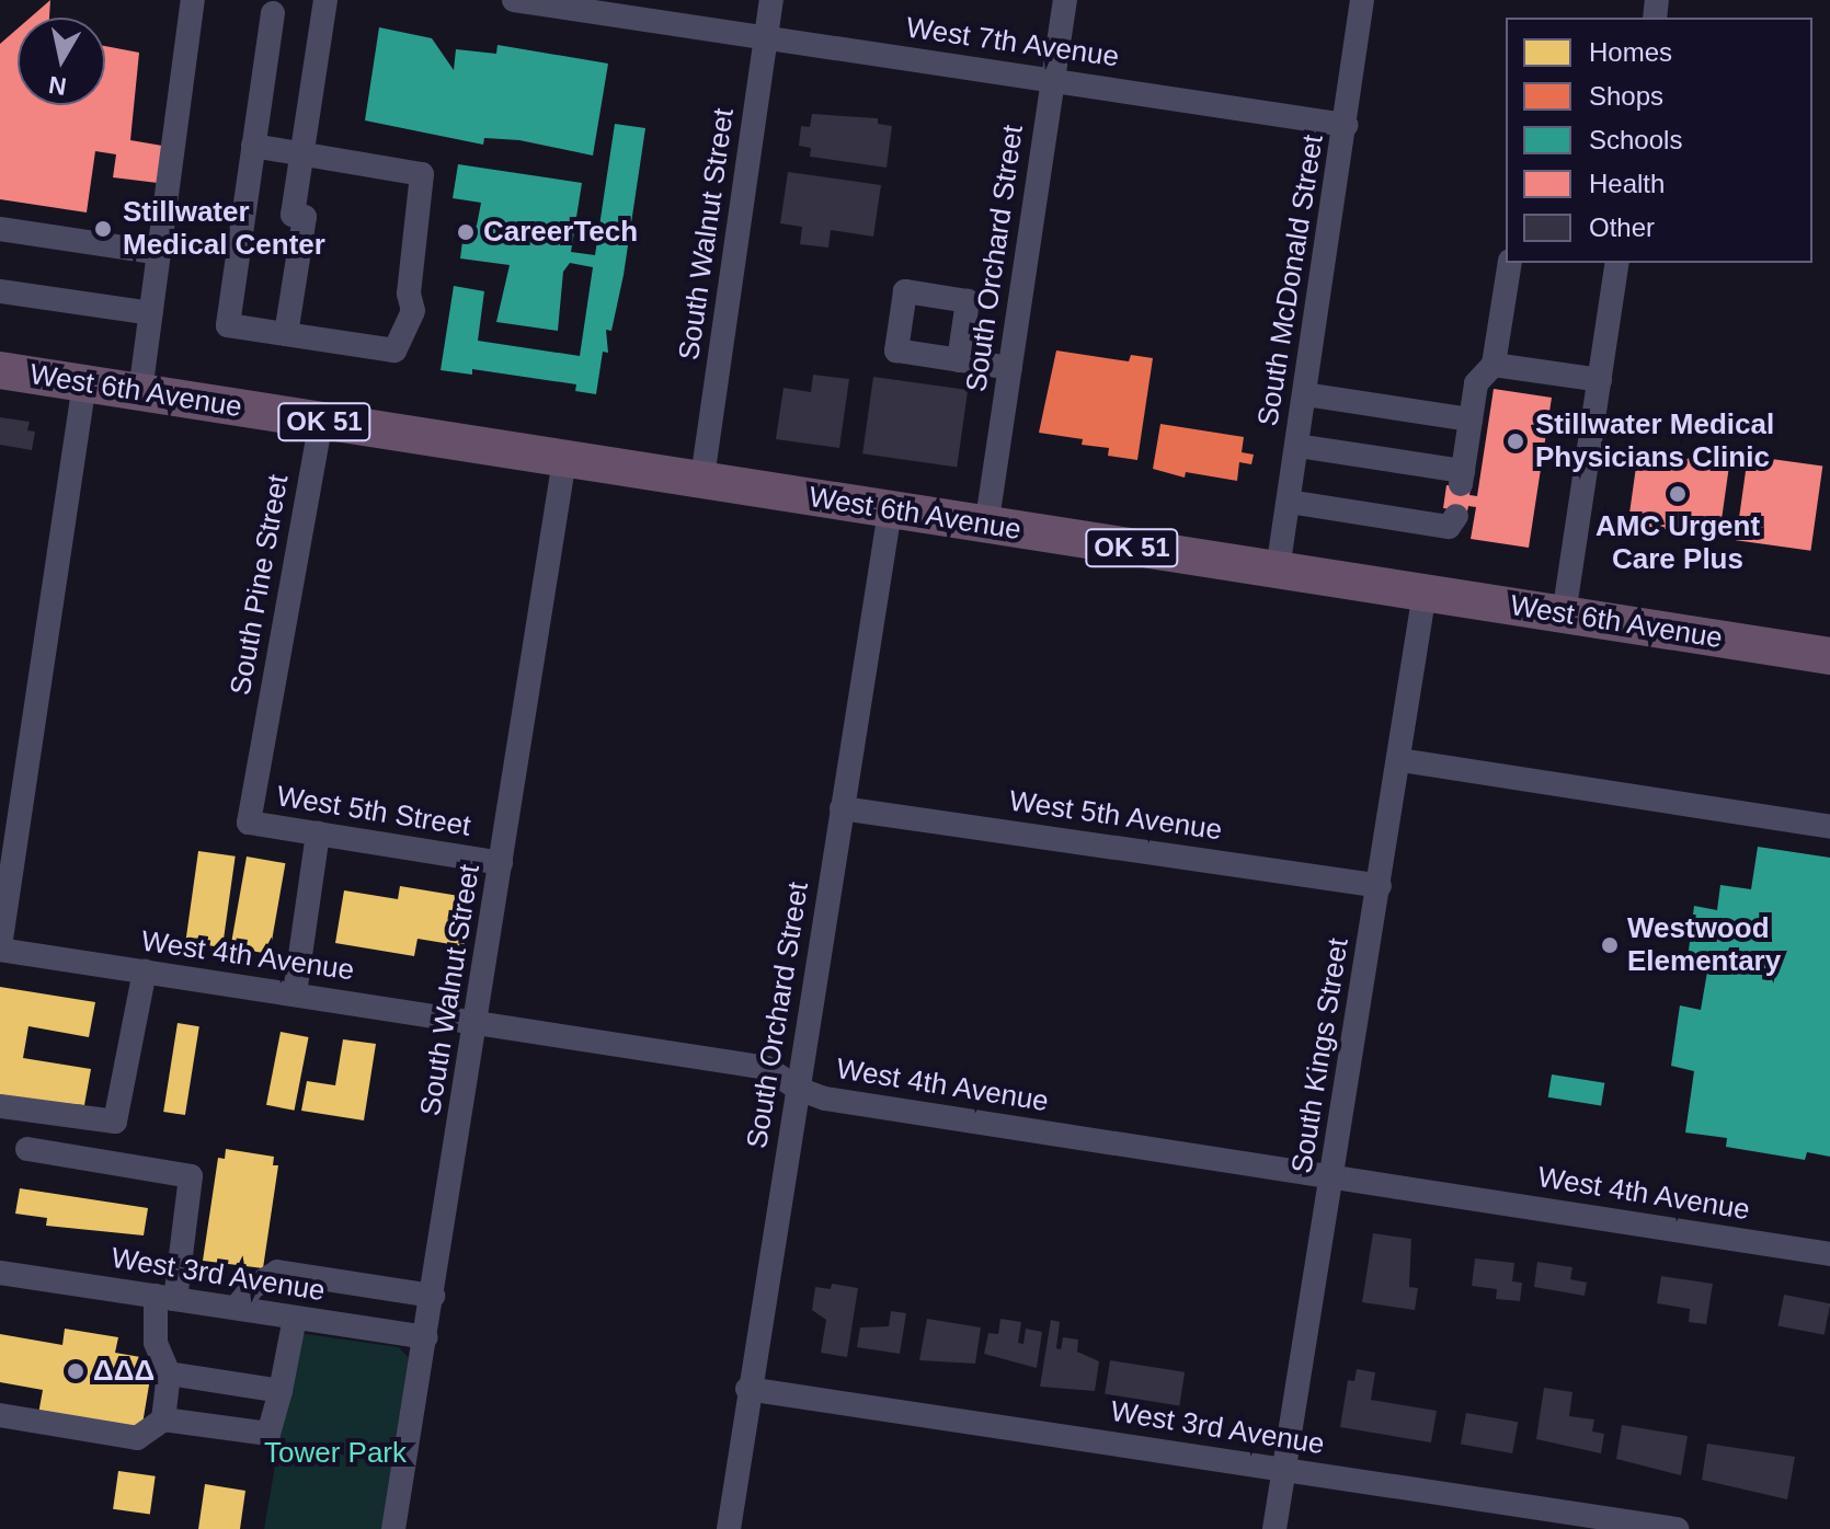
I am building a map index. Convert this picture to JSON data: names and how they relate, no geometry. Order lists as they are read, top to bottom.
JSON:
{
  "streets": {
    "highway": ["West 6th Avenue", "OK 51"],
    "street": [
      "West 7th Avenue",
      "South Walnut Street",
      "South Orchard Street",
      "South McDonald Street",
      "South Pine Street",
      "West 5th Street",
      "West 5th Avenue",
      "West 4th Avenue",
      "South Kings Street",
      "West 3rd Avenue"
    ]
  },
  "crossings": [
    ["West 7th Avenue", "South Walnut Street"],
    ["West 7th Avenue", "South Orchard Street"],
    ["West 7th Avenue", "South McDonald Street"],
    ["South Walnut Street", "West 6th Avenue"],
    ["South Walnut Street", "West 5th Street"],
    ["South Walnut Street", "West 4th Avenue"],
    ["South Walnut Street", "West 3rd Avenue"],
    ["South Orchard Street", "West 6th Avenue"],
    ["South Orchard Street", "West 5th Avenue"],
    ["South Orchard Street", "West 4th Avenue"],
    ["South Orchard Street", "West 3rd Avenue"],
    ["South McDonald Street", "West 6th Avenue"],
    ["West 6th Avenue", "South Pine Street"],
    ["West 6th Avenue", "South Kings Street"],
    ["South Pine Street", "West 5th Street"],
    ["West 5th Avenue", "South Kings Street"],
    ["West 4th Avenue", "South Kings Street"],
    ["South Kings Street", "West 3rd Avenue"]
  ],
  "parks": ["Tower Park"],
  "places": [
    "Stillwater Medical Center",
    "CareerTech",
    "Stillwater Medical Physicians Clinic",
    "AMC Urgent Care Plus",
    "Westwood Elementary",
    "ΔΔΔ"
  ],
  "legend": [
    "Homes",
    "Shops",
    "Schools",
    "Health",
    "Other"
  ],
  "north": "bottom"
}
